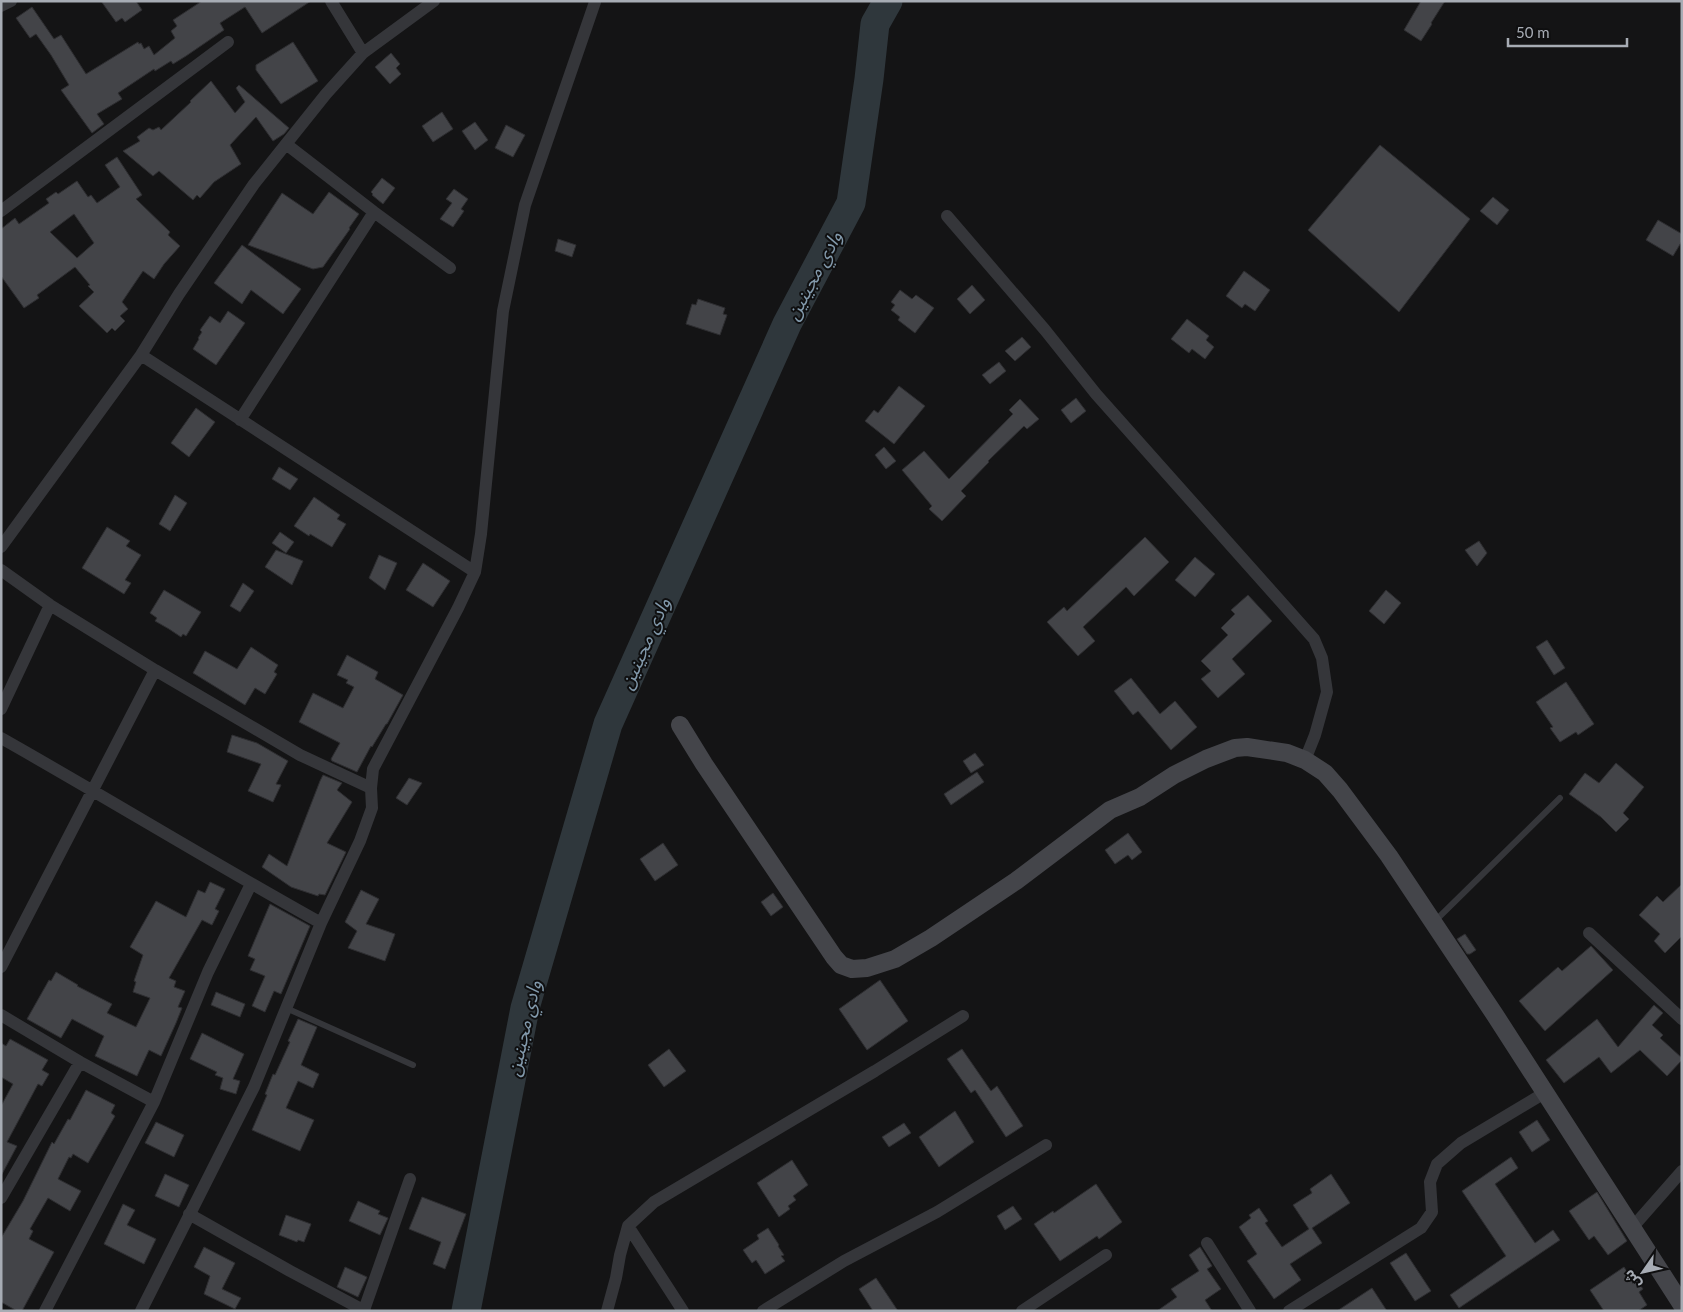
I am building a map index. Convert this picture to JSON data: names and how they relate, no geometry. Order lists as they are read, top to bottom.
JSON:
{
  "water": ["وادي مجينين"],
  "scale_bar": "50 m",
  "north": "bottom left"
}
